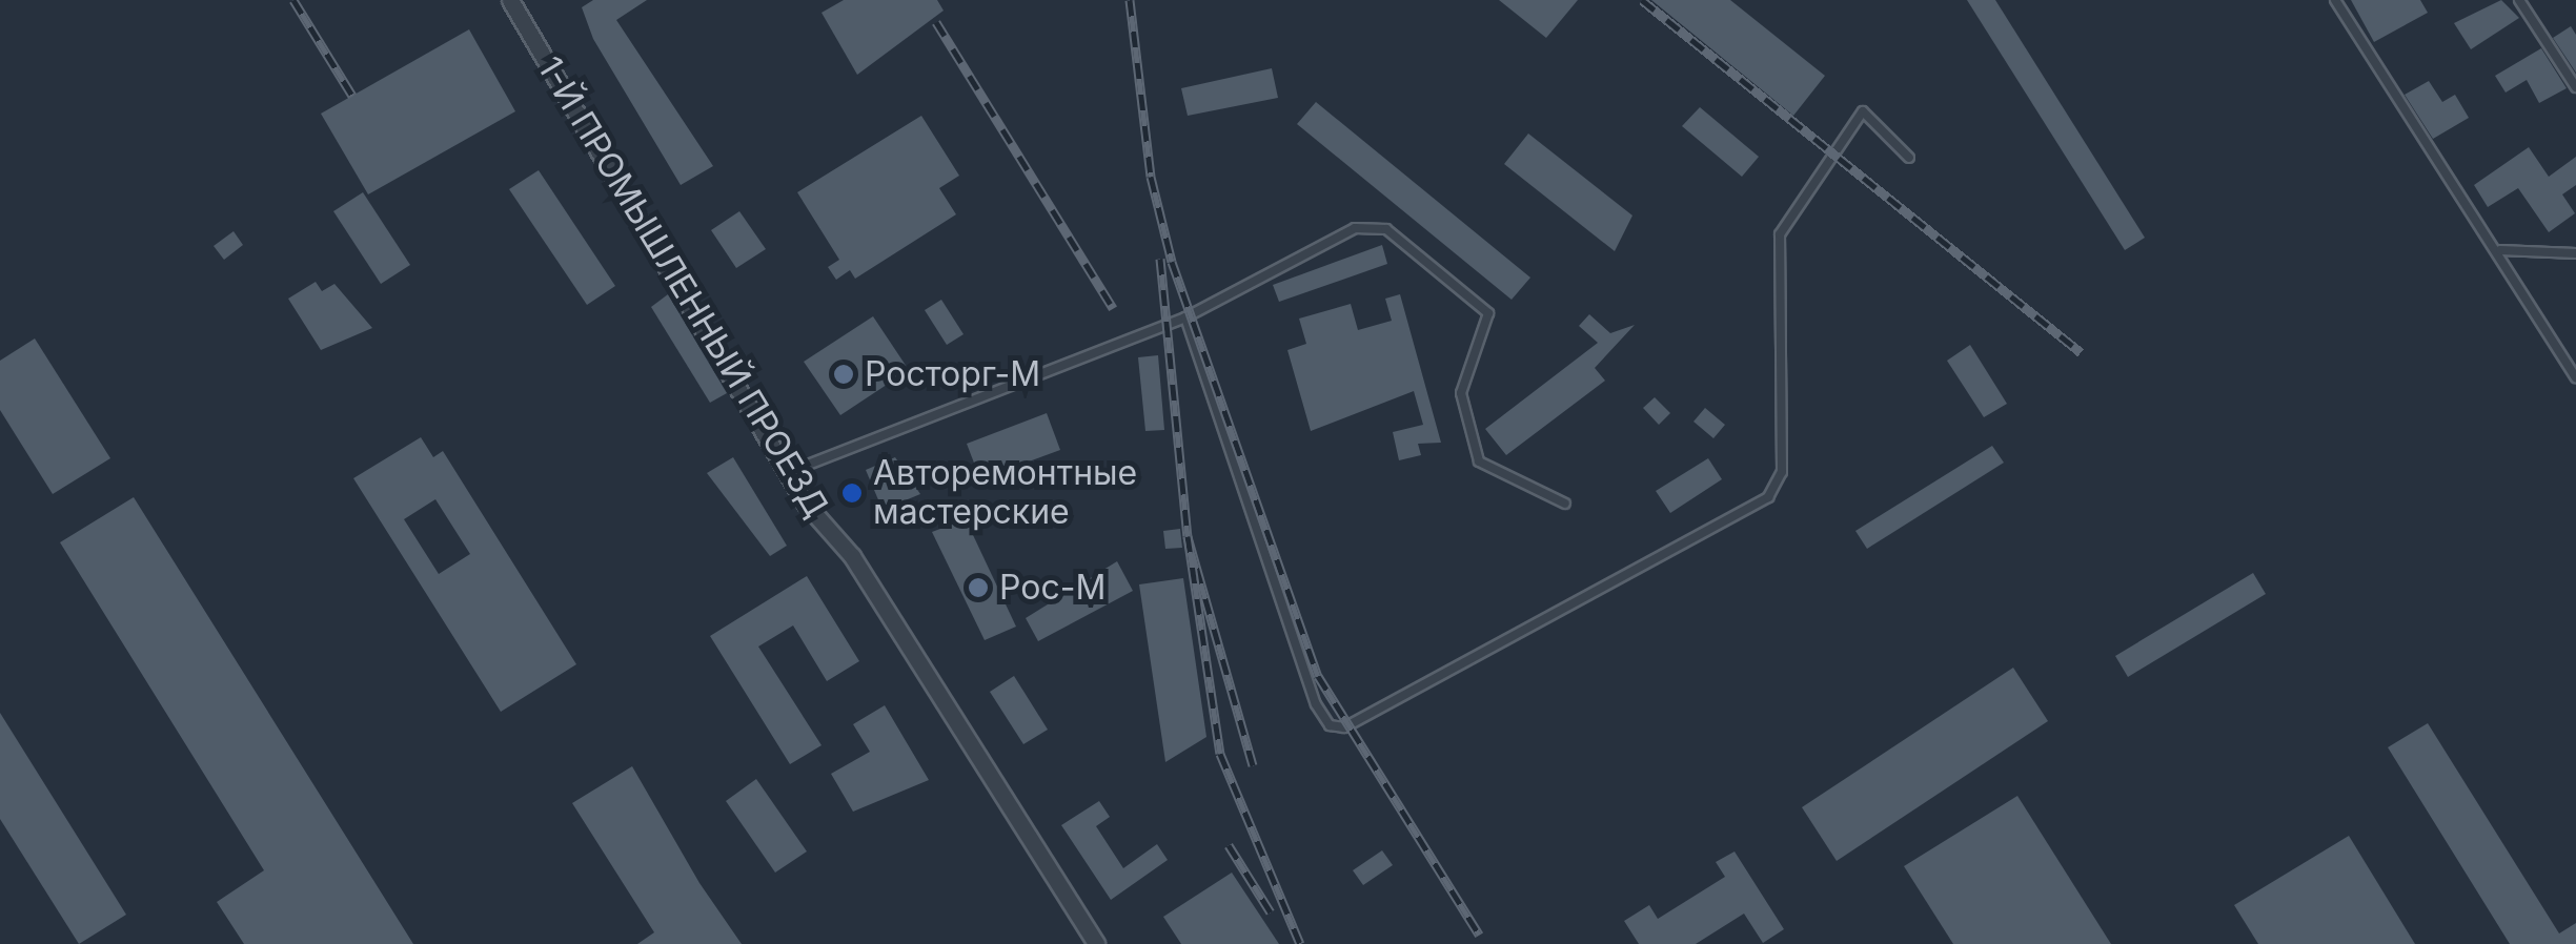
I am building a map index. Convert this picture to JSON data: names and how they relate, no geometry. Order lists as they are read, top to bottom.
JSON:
{
  "streets": {
    "street": ["1-Й ПРОМЫШЛЕННЫЙ ПРОЕЗД"]
  },
  "places": ["Росторг-М", "Авторемонтные мастерские", "Рос-М"]
}
